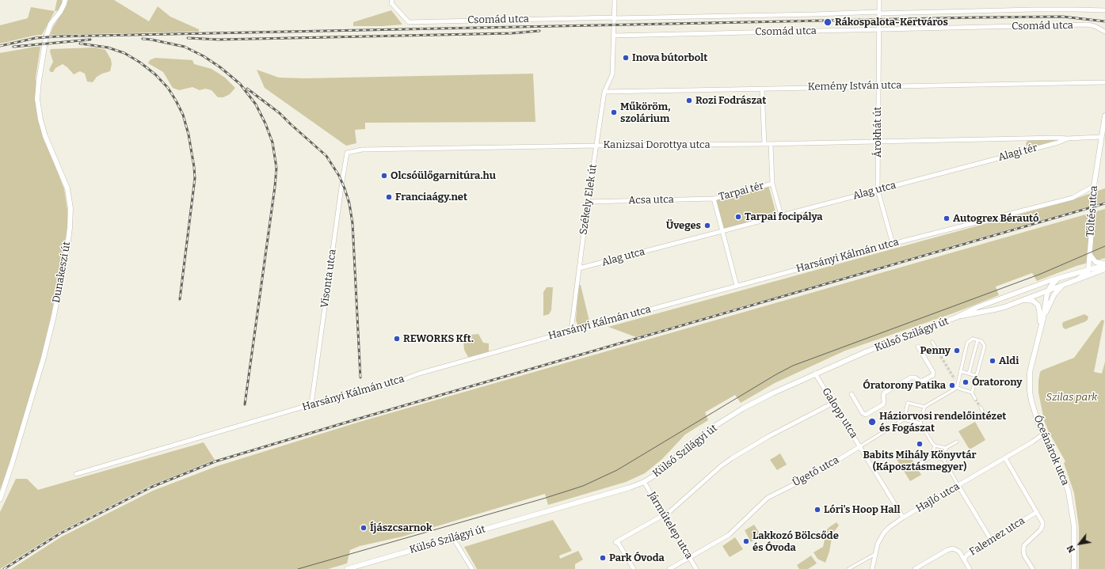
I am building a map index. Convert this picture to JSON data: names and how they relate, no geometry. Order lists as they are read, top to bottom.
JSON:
{
  "streets": {
    "street": [
      "Csomád utca",
      "Kemény István utca",
      "Árokhát út",
      "Kanizsai Dorottya utca",
      "Alagi tér",
      "Alag utca",
      "Tarpai tér",
      "Székely Elek út",
      "Acsa utca",
      "Töltés utca",
      "Harsányi Kálmán utca",
      "Dunakeszi út",
      "Visonta utca",
      "Külső Szilágyi út",
      "Galopp utca",
      "Óceánárok utca",
      "Ügető utca",
      "Hajló utca",
      "Járműtelep utca",
      "Falemez utca"
    ]
  },
  "crossings": [
    ["Csomád utca", "Árokhát út"],
    ["Csomád utca", "Székely Elek út"],
    ["Kemény István utca", "Árokhát út"],
    ["Kemény István utca", "Székely Elek út"],
    ["Árokhát út", "Kanizsai Dorottya utca"],
    ["Árokhát út", "Alag utca"],
    ["Árokhát út", "Harsányi Kálmán utca"],
    ["Kanizsai Dorottya utca", "Alagi tér"],
    ["Kanizsai Dorottya utca", "Székely Elek út"],
    ["Kanizsai Dorottya utca", "Visonta utca"],
    ["Alagi tér", "Alag utca"],
    ["Alagi tér", "Töltés utca"],
    ["Alag utca", "Tarpai tér"],
    ["Alag utca", "Székely Elek út"],
    ["Tarpai tér", "Acsa utca"],
    ["Tarpai tér", "Harsányi Kálmán utca"],
    ["Székely Elek út", "Acsa utca"],
    ["Székely Elek út", "Harsányi Kálmán utca"],
    ["Töltés utca", "Harsányi Kálmán utca"],
    ["Töltés utca", "Külső Szilágyi út"],
    ["Harsányi Kálmán utca", "Visonta utca"],
    ["Külső Szilágyi út", "Galopp utca"],
    ["Külső Szilágyi út", "Óceánárok utca"],
    ["Külső Szilágyi út", "Járműtelep utca"],
    ["Galopp utca", "Ügető utca"],
    ["Galopp utca", "Hajló utca"],
    ["Óceánárok utca", "Hajló utca"],
    ["Ügető utca", "Járműtelep utca"]
  ],
  "parks": ["Szilas park"],
  "places": [
    "Rákospalota-Kertváros",
    "Inova bútorbolt",
    "Rozi Fodrászat",
    "Műköröm, szolárium",
    "Olcsóülőgarnitúra.hu",
    "Franciaágy.net",
    "Tarpai focipálya",
    "Autogrex Bérautó",
    "Üveges",
    "REWORKS Kft.",
    "Penny",
    "Aldi",
    "Óratorony",
    "Óratorony Patika",
    "Háziorvosi rendelőintézet és Fogászat",
    "Babits Mihály Könyvtár (Káposztásmegyer)",
    "Lóri's Hoop Hall",
    "Íjászcsarnok",
    "Lakkozó Bölcsőde és Óvoda",
    "Park Óvoda"
  ],
  "north": "bottom left"
}
